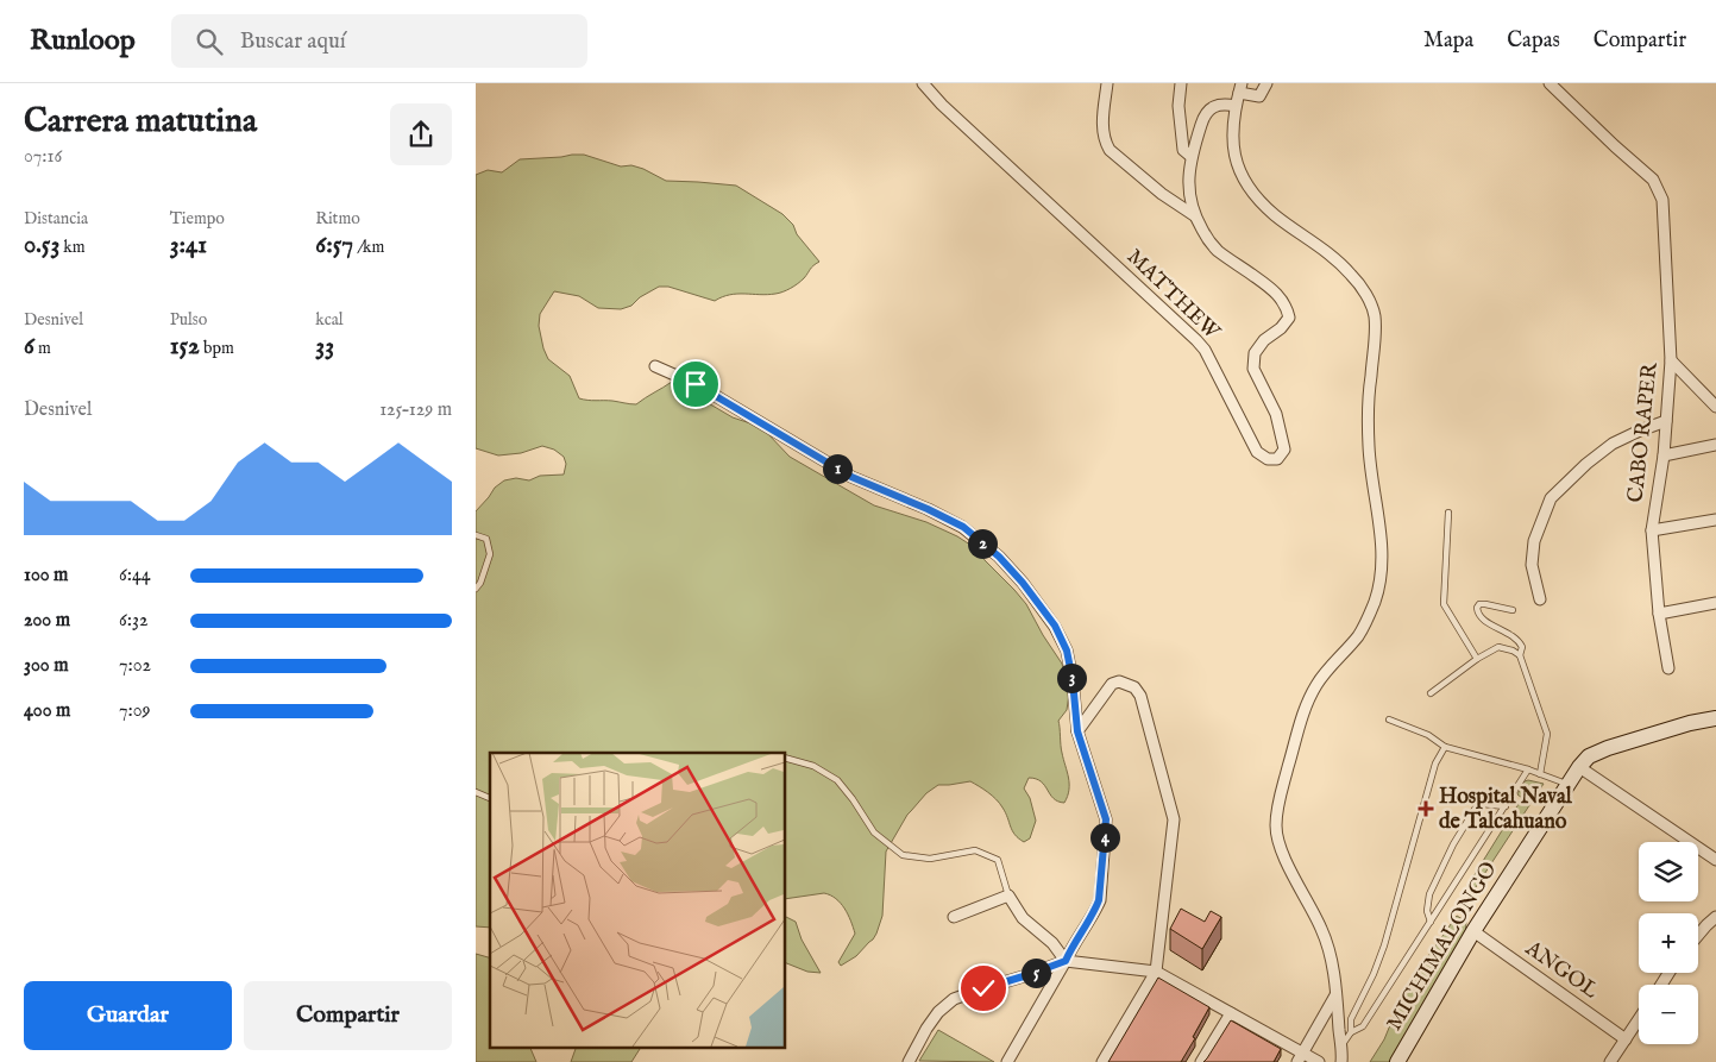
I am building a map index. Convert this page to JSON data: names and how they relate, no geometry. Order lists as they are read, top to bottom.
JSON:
{
  "streets": {
    "main road": ["MICHIMALONGO"],
    "street": ["MATTHEW", "CABO RAPER", "ANGOL"]
  },
  "crossings": [
    ["MICHIMALONGO", "ANGOL"]
  ],
  "places": {
    "health": ["Hospital Naval de Talcahuano"]
  },
  "page": {
    "header": "Runloop",
    "search": "Buscar aquí",
    "nav": ["Mapa", "Capas", "Compartir"],
    "heading": ["Carrera matutina", "07:16"],
    "stats": [
      ["Distancia", "0.53 km"],
      ["Tiempo", "3:41"],
      ["Ritmo", "6:57 /km"],
      ["Desnivel", "6 m"],
      ["Pulso", "152 bpm"],
      ["kcal", "33"]
    ],
    "chart": ["Desnivel", "125–129 m"],
    "pins": [
      "1",
      "2",
      "3",
      "4",
      "5"
    ],
    "list": [
      {
        "name": "100 m",
        "note": "6:44"
      },
      {
        "name": "200 m",
        "note": "6:32"
      },
      {
        "name": "300 m",
        "note": "7:02"
      },
      {
        "name": "400 m",
        "note": "7:09"
      }
    ],
    "map_buttons": ["+", "−"],
    "buttons": ["Guardar", "Compartir"]
  }
}
